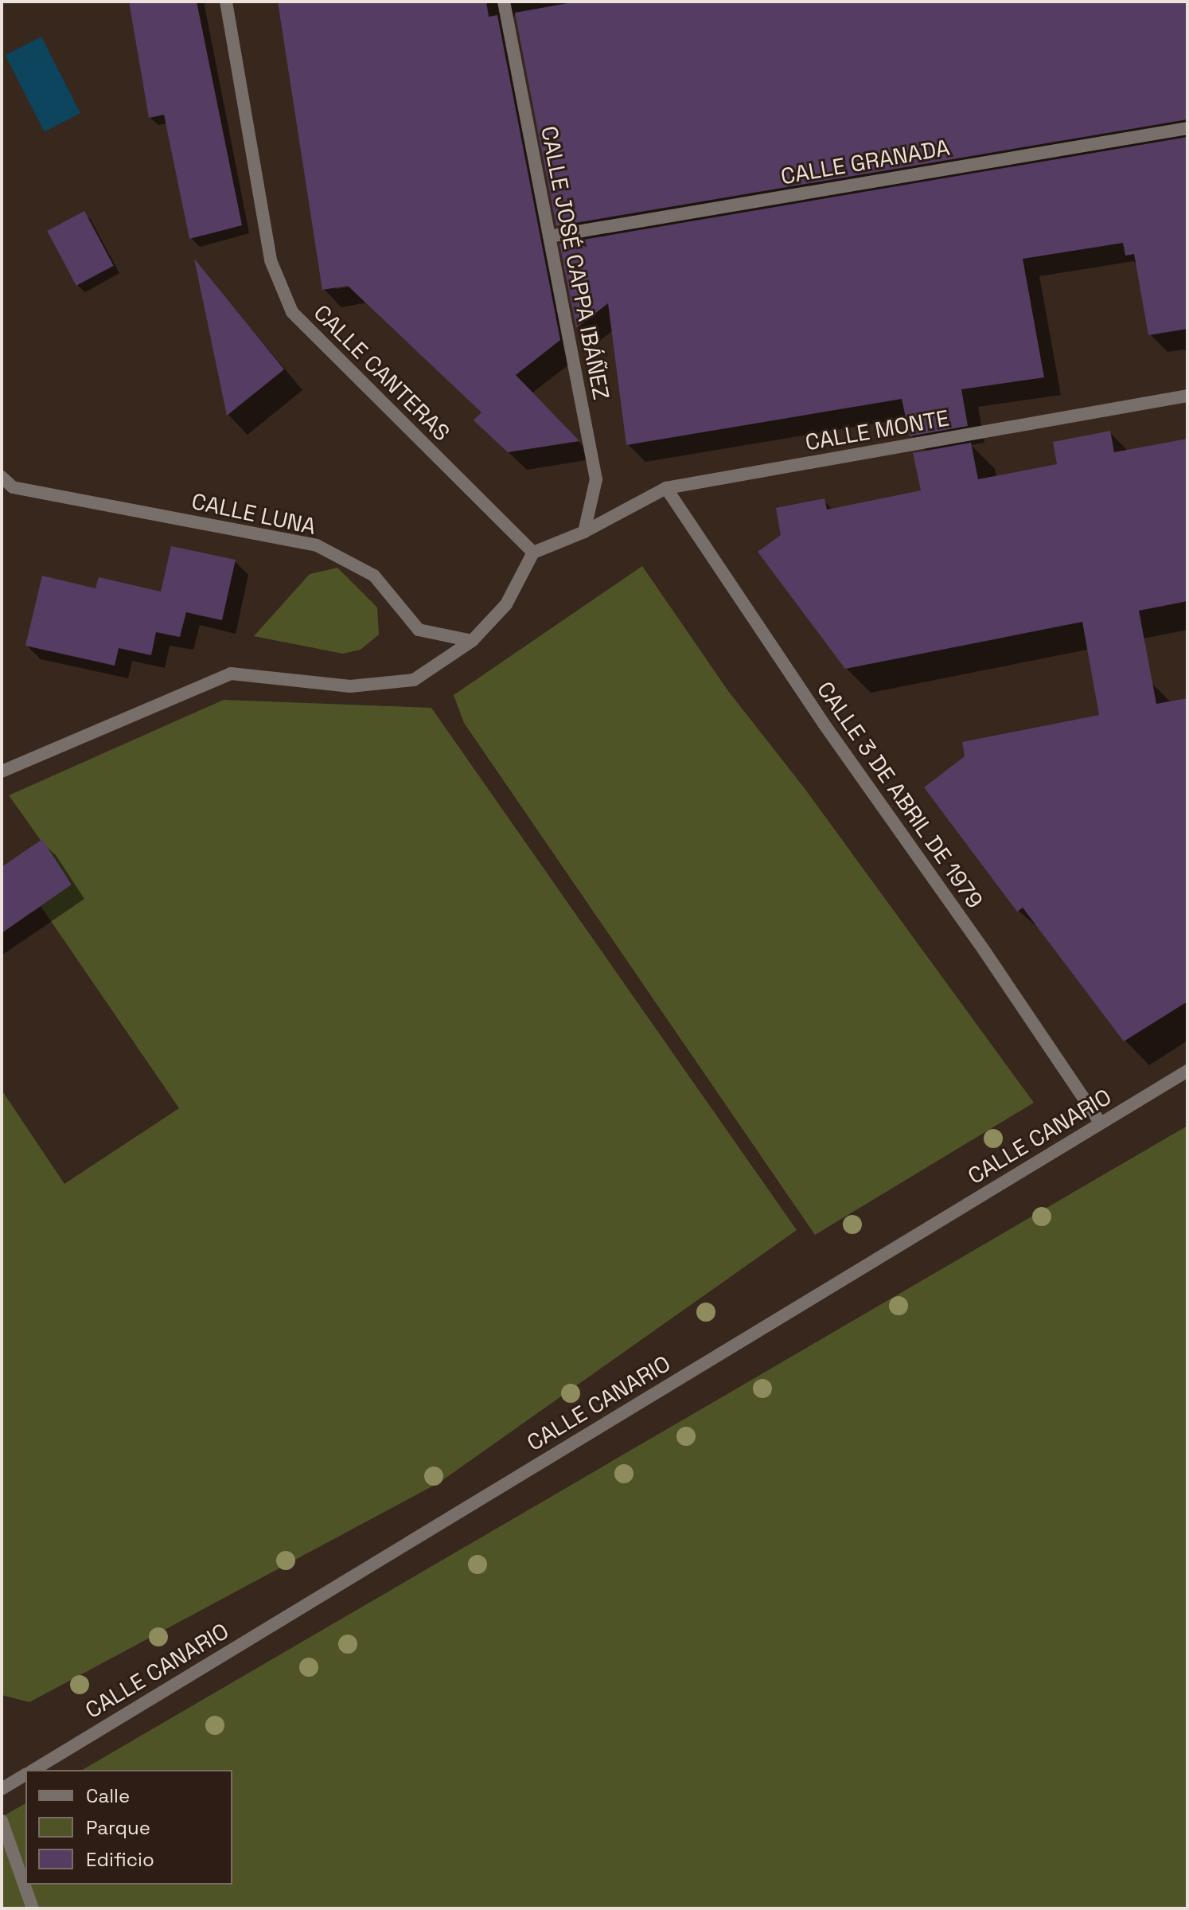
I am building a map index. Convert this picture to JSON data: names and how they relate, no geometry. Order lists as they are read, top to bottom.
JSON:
{
  "streets": {
    "street": [
      "CALLE GRANADA",
      "CALLE JOSÉ CAPPA IBÁÑEZ",
      "CALLE CANTERAS",
      "CALLE MONTE",
      "CALLE LUNA",
      "CALLE 3 DE ABRIL DE 1979",
      "CALLE CANARIO"
    ]
  },
  "crossings": [
    ["CALLE GRANADA", "CALLE JOSÉ CAPPA IBÁÑEZ"],
    ["CALLE JOSÉ CAPPA IBÁÑEZ", "CALLE MONTE"],
    ["CALLE CANTERAS", "CALLE MONTE"],
    ["CALLE MONTE", "CALLE 3 DE ABRIL DE 1979"],
    ["CALLE 3 DE ABRIL DE 1979", "CALLE CANARIO"]
  ],
  "legend": ["Calle", "Parque", "Edificio"]
}
